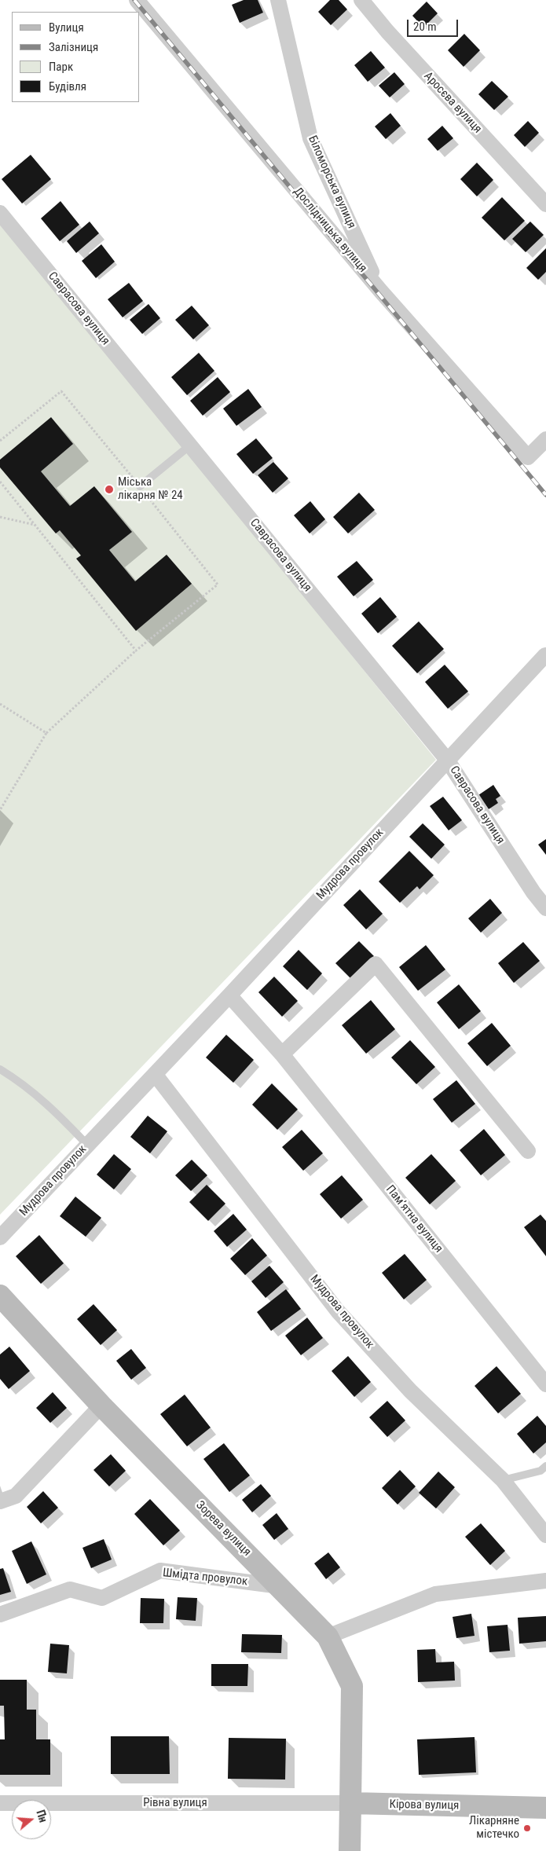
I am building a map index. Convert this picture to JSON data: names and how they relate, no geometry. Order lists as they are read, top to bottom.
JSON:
{
  "streets": {
    "street": [
      "Аросєва вулиця",
      "Біломорська вулиця",
      "Дослідницька вулиця",
      "Саврасова вулиця",
      "Мудрова провулок",
      "Пам’ятна вулиця",
      "Зорева вулиця",
      "Шмідта провулок",
      "Рівна вулиця",
      "Кірова вулиця"
    ]
  },
  "crossings": [
    ["Біломорська вулиця", "Дослідницька вулиця"],
    ["Саврасова вулиця", "Мудрова провулок"],
    ["Мудрова провулок", "Пам’ятна вулиця"],
    ["Зорева вулиця", "Шмідта провулок"],
    ["Зорева вулиця", "Рівна вулиця"],
    ["Зорева вулиця", "Кірова вулиця"],
    ["Рівна вулиця", "Кірова вулиця"]
  ],
  "places": ["Міська лікарня № 24", "Лікарняне містечко"],
  "legend": [
    "Вулиця",
    "Залізниця",
    "Парк",
    "Будівля"
  ],
  "scale_bar": "20 m",
  "north": "right"
}
